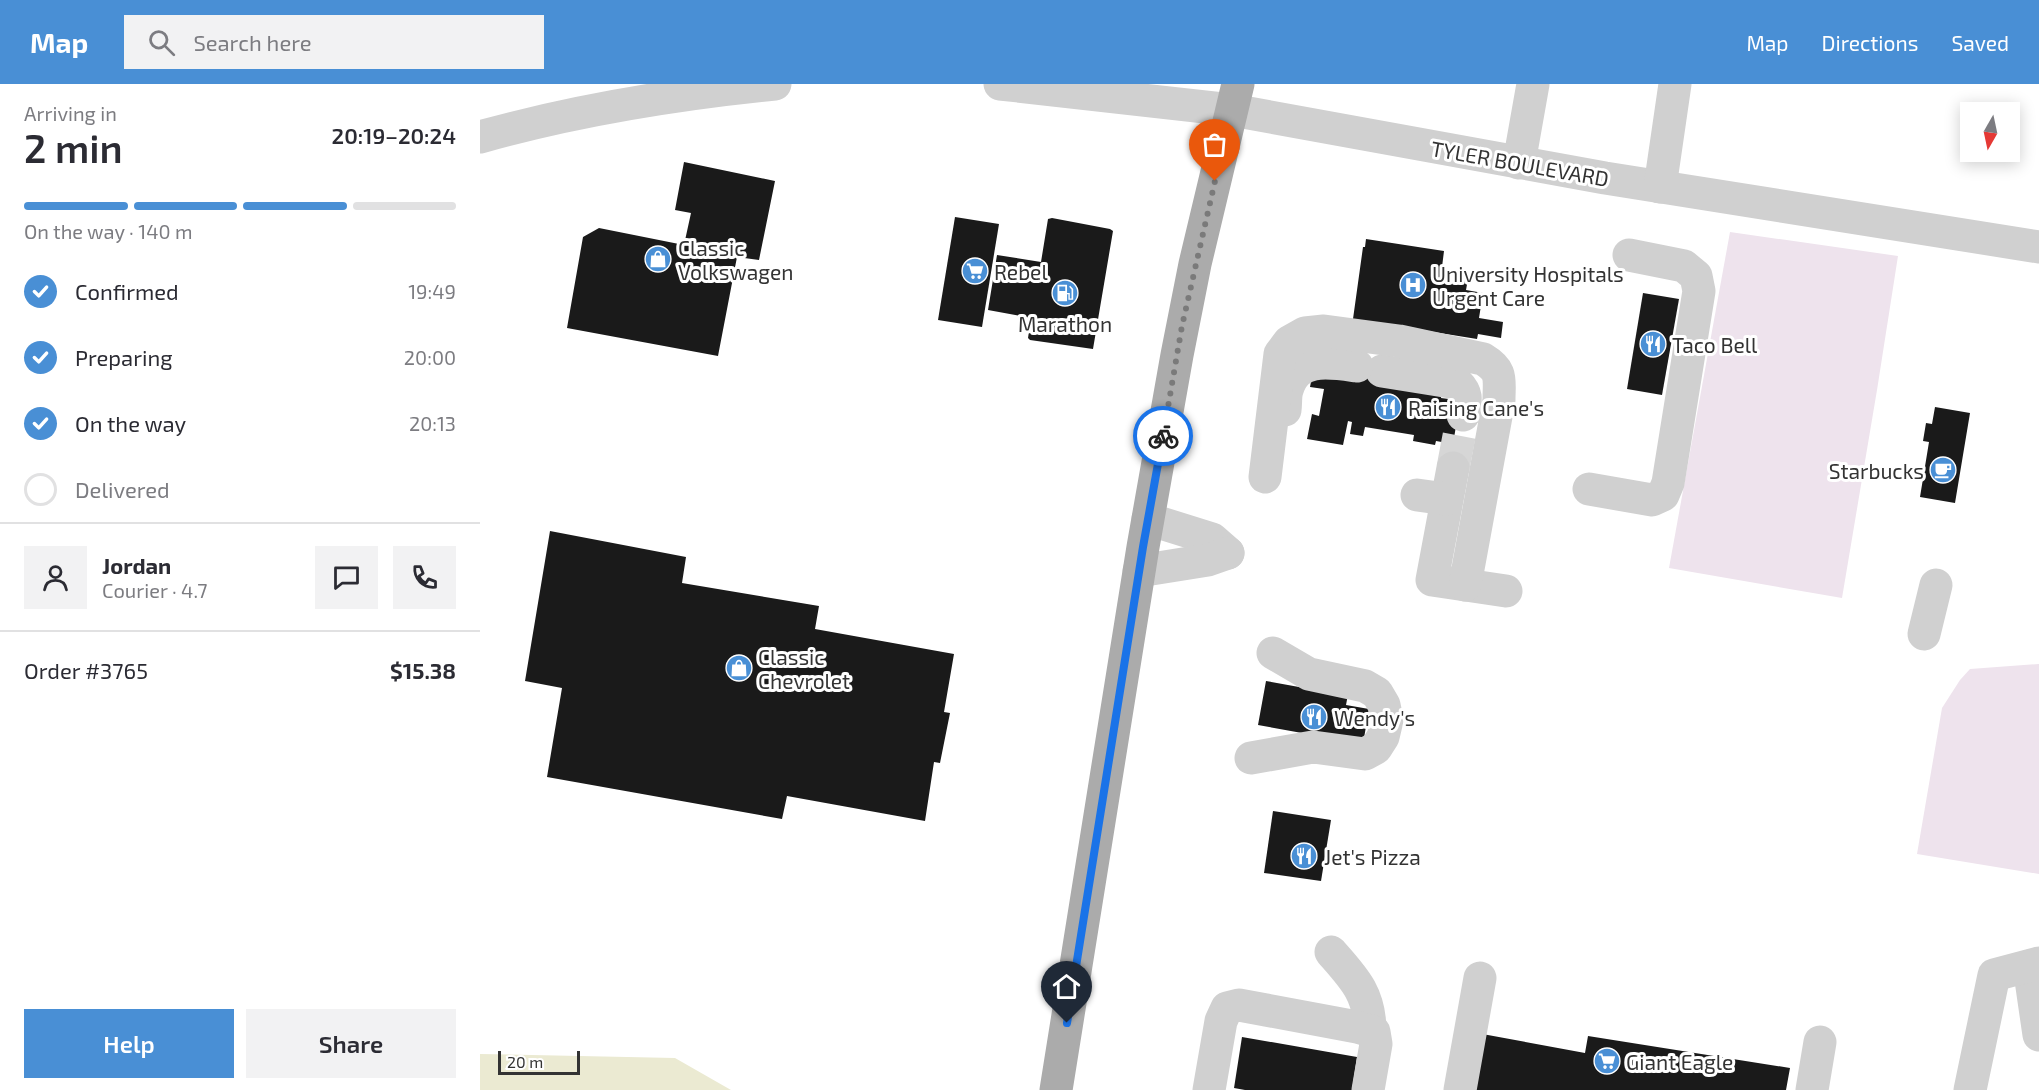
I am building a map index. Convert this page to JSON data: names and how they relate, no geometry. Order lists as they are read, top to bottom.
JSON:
{
  "streets": {
    "street": ["TYLER BOULEVARD"]
  },
  "places": {
    "shop": ["Classic Volkswagen", "Classic Chevrolet"],
    "supermarket": ["Rebel", "Giant Eagle"],
    "hospital": ["University Hospitals Urgent Care"],
    "fuel station": ["Marathon"],
    "restaurant": [
      "Taco Bell",
      "Raising Cane's",
      "Wendy's",
      "Jet's Pizza"
    ],
    "cafe": ["Starbucks"]
  },
  "scale_bar": "20 m",
  "north": "bottom",
  "page": {
    "header": "Map",
    "search": "Search here",
    "nav": ["Map", "Directions", "Saved"],
    "heading": ["2 min", "Arriving in", "20:19–20:24"],
    "panel": [
      "Jordan",
      "Courier · 4.7",
      "Order #3765",
      "$15.38"
    ],
    "bar": "On the way · 140 m",
    "list": [
      ["Confirmed", "19:49"],
      ["Preparing", "20:00"],
      ["On the way", "20:13"],
      "Delivered"
    ],
    "buttons": ["Help", "Share"],
    "scale": "20 m"
  }
}
